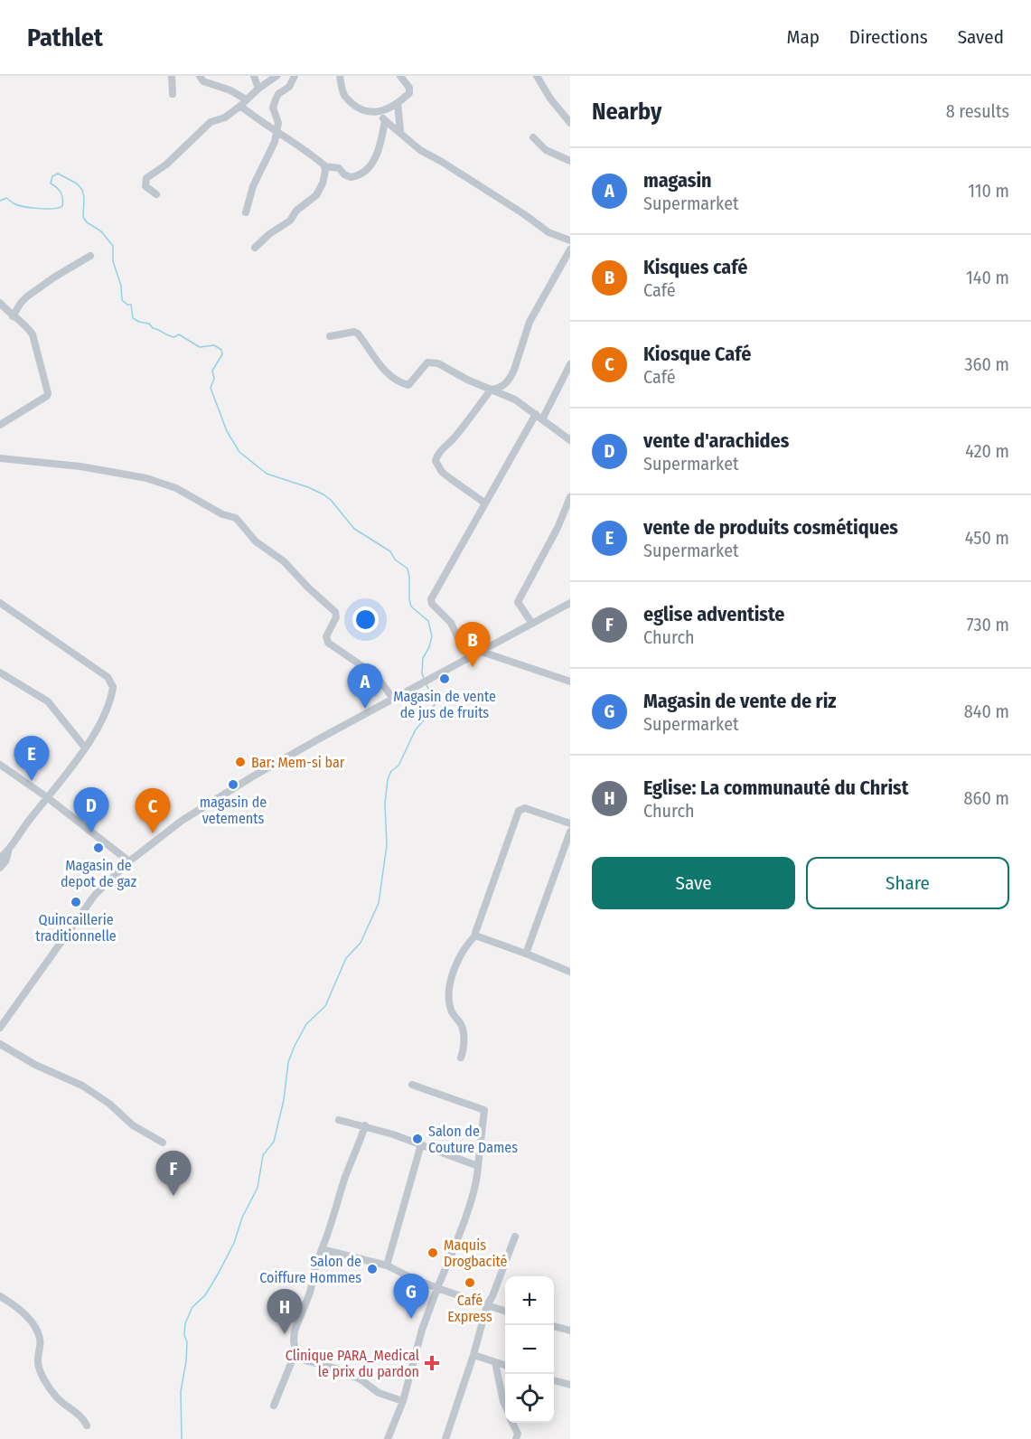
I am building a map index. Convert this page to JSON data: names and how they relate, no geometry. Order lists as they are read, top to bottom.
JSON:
{
  "places": {
    "other": [
      "Magasin de vente de jus de fruits",
      "Bar: Mem-si bar",
      "magasin de vetements",
      "Magasin de depot de gaz",
      "Quincaillerie traditionnelle",
      "Salon de Couture Dames",
      "Maquis Drogbacité",
      "Salon de Coiffure Hommes",
      "Café Express"
    ],
    "health": ["Clinique PARA_Medical le prix du pardon"]
  },
  "page": {
    "header": "Pathlet",
    "nav": ["Map", "Directions", "Saved"],
    "heading": ["Nearby", "8 results"],
    "list": [
      {
        "mark": "A",
        "name": "magasin",
        "note": "Supermarket",
        "value": "110 m"
      },
      {
        "mark": "B",
        "name": "Kisques café",
        "note": "Café",
        "value": "140 m"
      },
      {
        "mark": "C",
        "name": "Kiosque Café",
        "note": "Café",
        "value": "360 m"
      },
      {
        "mark": "D",
        "name": "vente d'arachides",
        "note": "Supermarket",
        "value": "420 m"
      },
      {
        "mark": "E",
        "name": "vente de produits cosmétiques",
        "note": "Supermarket",
        "value": "450 m"
      },
      {
        "mark": "F",
        "name": "eglise adventiste",
        "note": "Church",
        "value": "730 m"
      },
      {
        "mark": "G",
        "name": "Magasin de vente de riz",
        "note": "Supermarket",
        "value": "840 m"
      },
      {
        "mark": "H",
        "name": "Eglise: La communauté du Christ",
        "note": "Church",
        "value": "860 m"
      }
    ],
    "pins": [
      "B",
      "A",
      "E",
      "D",
      "C",
      "F",
      "G",
      "H"
    ],
    "buttons": ["Save", "Share"],
    "map_buttons": ["+", "−"]
  }
}
